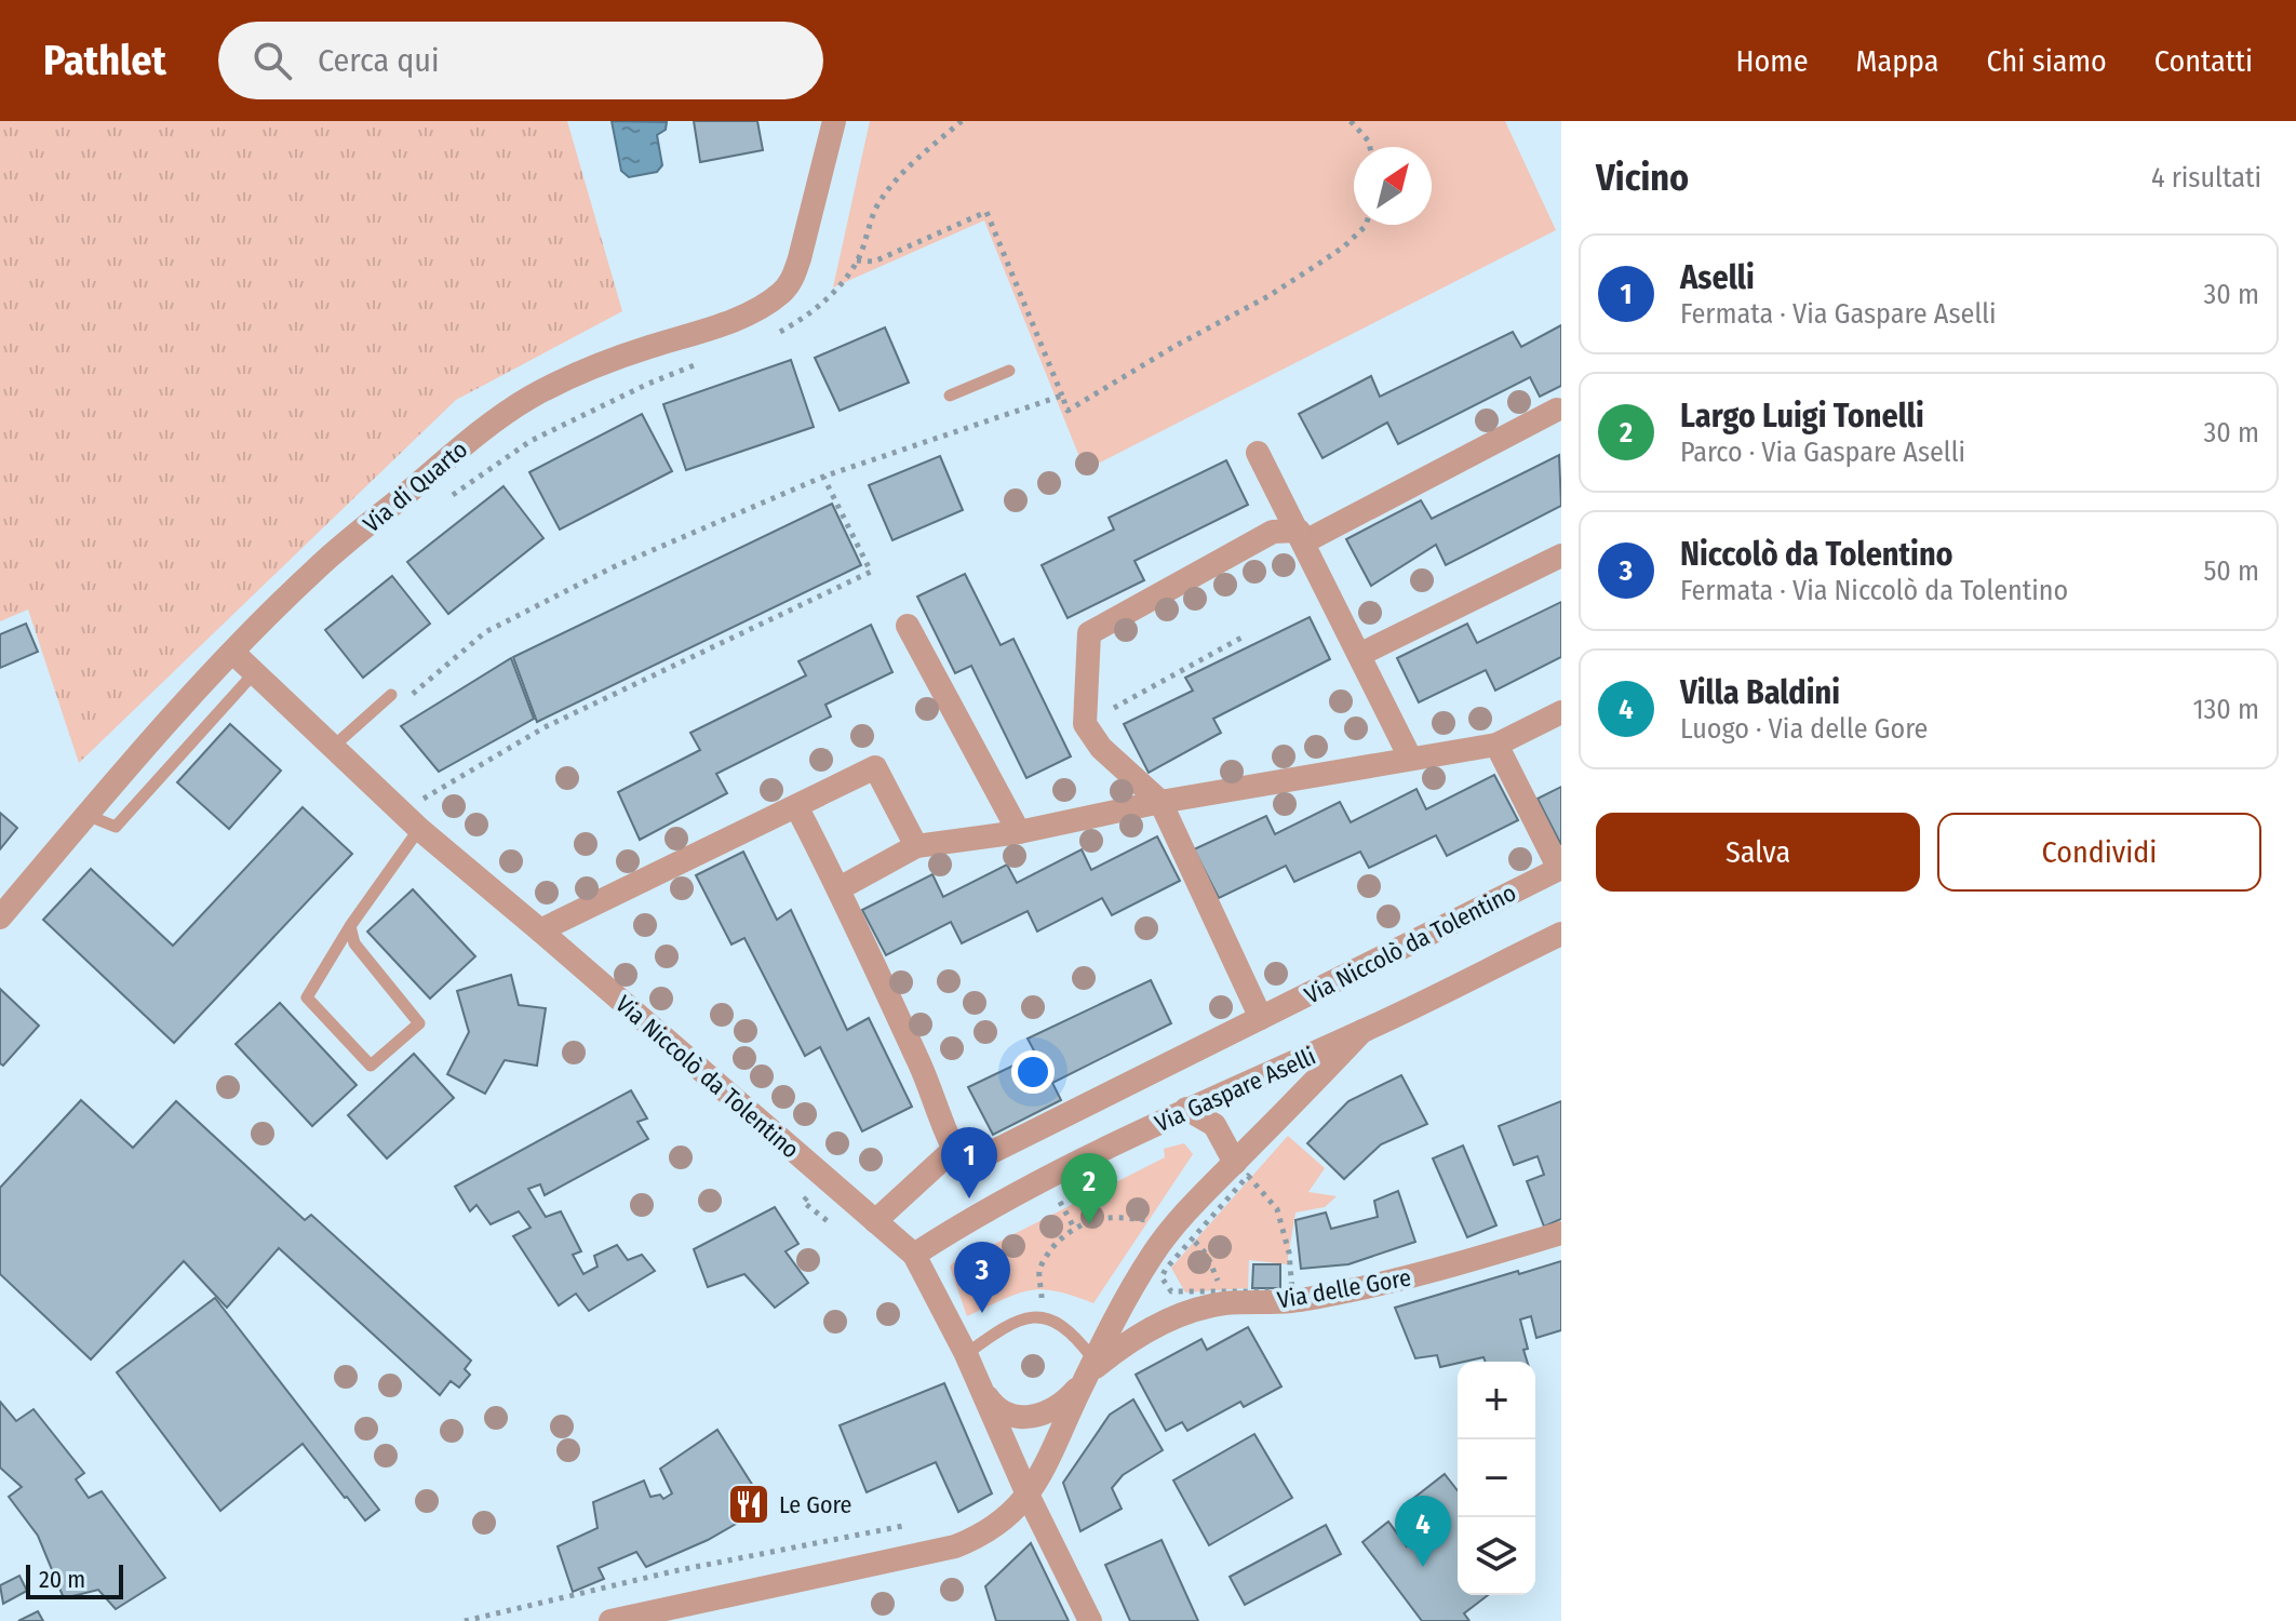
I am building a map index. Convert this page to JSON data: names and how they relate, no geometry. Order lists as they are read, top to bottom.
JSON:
{
  "streets": {
    "street": [
      "Via di Quarto",
      "Via Niccolò da Tolentino",
      "Via Gaspare Aselli",
      "Via delle Gore"
    ]
  },
  "crossings": [
    ["Via di Quarto", "Via Niccolò da Tolentino"],
    ["Via Niccolò da Tolentino", "Via Gaspare Aselli"],
    ["Via Niccolò da Tolentino", "Via delle Gore"]
  ],
  "places": {
    "restaurant": ["Le Gore"]
  },
  "scale_bar": "20 m",
  "north": "top right",
  "page": {
    "header": "Pathlet",
    "search": "Cerca qui",
    "nav": [
      "Home",
      "Mappa",
      "Chi siamo",
      "Contatti"
    ],
    "heading": ["Vicino", "4 risultati"],
    "list": [
      {
        "mark": "1",
        "name": "Aselli",
        "note": "Fermata · Via Gaspare Aselli",
        "value": "30 m"
      },
      {
        "mark": "2",
        "name": "Largo Luigi Tonelli",
        "note": "Parco · Via Gaspare Aselli",
        "value": "30 m"
      },
      {
        "mark": "3",
        "name": "Niccolò da Tolentino",
        "note": "Fermata · Via Niccolò da Tolentino",
        "value": "50 m"
      },
      {
        "mark": "4",
        "name": "Villa Baldini",
        "note": "Luogo · Via delle Gore",
        "value": "130 m"
      }
    ],
    "buttons": ["Salva", "Condividi"],
    "pins": [
      "1",
      "2",
      "3",
      "4"
    ],
    "map_buttons": ["+", "−"],
    "scale": "20 m"
  }
}
